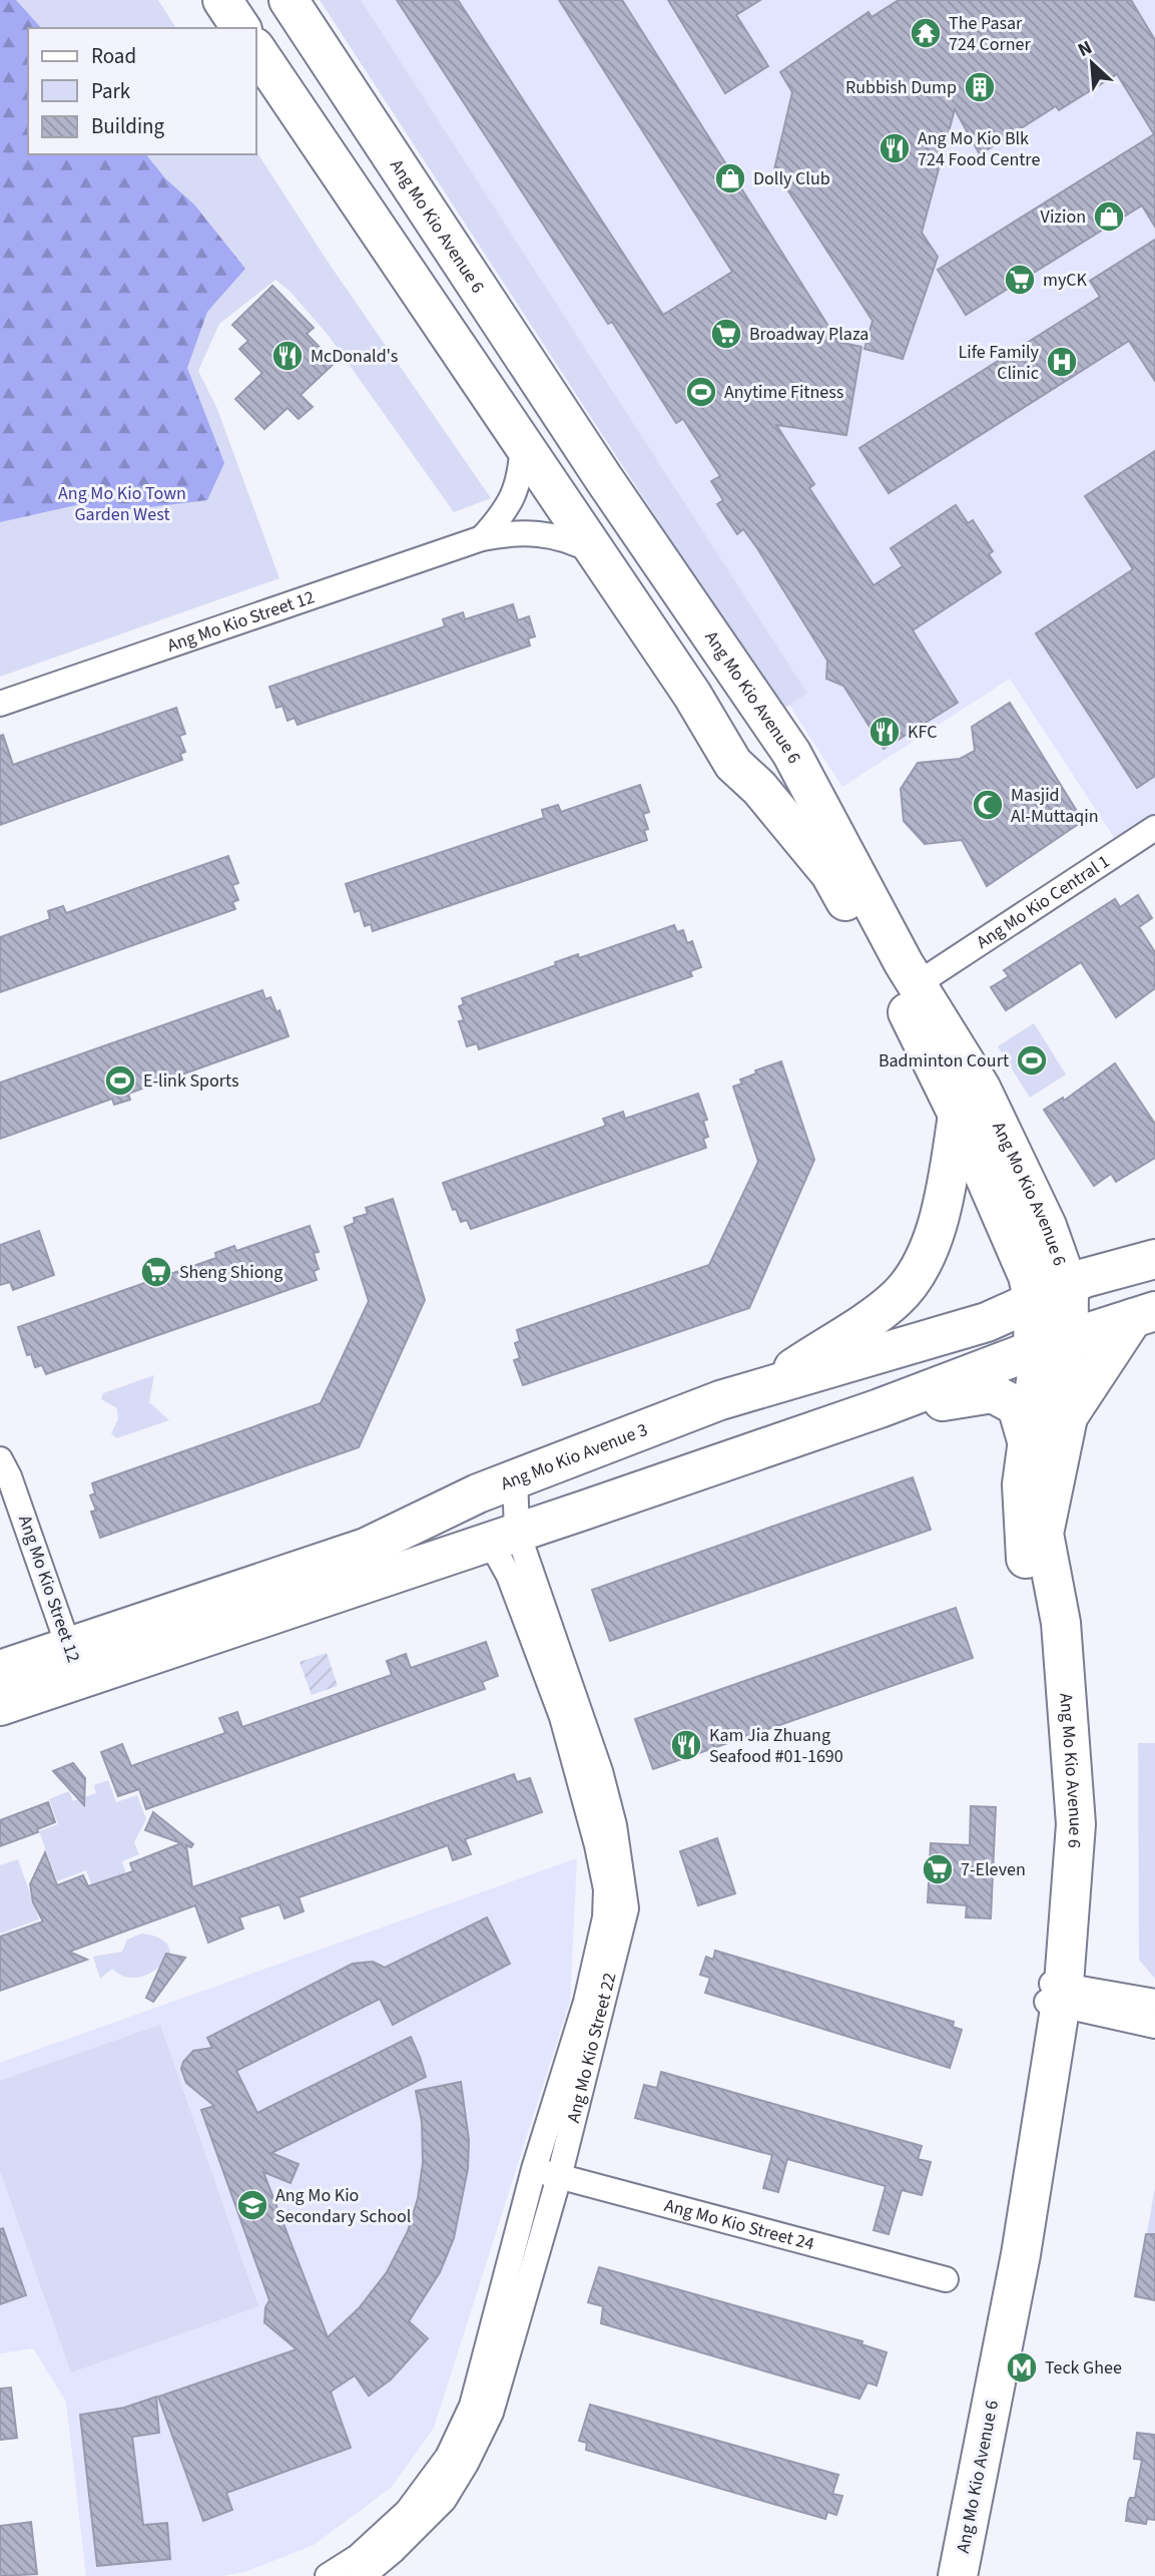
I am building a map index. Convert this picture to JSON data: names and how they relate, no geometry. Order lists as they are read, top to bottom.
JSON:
{
  "streets": {
    "main road": ["Ang Mo Kio Avenue 6", "Ang Mo Kio Avenue 3"],
    "street": [
      "Ang Mo Kio Street 12",
      "Ang Mo Kio Central 1",
      "Ang Mo Kio Street 22",
      "Ang Mo Kio Street 24"
    ]
  },
  "crossings": [
    ["Ang Mo Kio Avenue 6", "Ang Mo Kio Street 12"],
    ["Ang Mo Kio Avenue 6", "Ang Mo Kio Central 1"],
    ["Ang Mo Kio Avenue 6", "Ang Mo Kio Avenue 3"],
    ["Ang Mo Kio Street 12", "Ang Mo Kio Avenue 3"],
    ["Ang Mo Kio Avenue 3", "Ang Mo Kio Street 22"],
    ["Ang Mo Kio Street 22", "Ang Mo Kio Street 24"]
  ],
  "parks": ["Ang Mo Kio Town Garden West"],
  "places": {
    "temple": ["The Pasar 724 Corner"],
    "building": ["Rubbish Dump"],
    "restaurant": [
      "Ang Mo Kio Blk 724 Food Centre",
      "McDonald's",
      "KFC",
      "Kam Jia Zhuang Seafood #01-1690"
    ],
    "shop": ["Dolly Club", "Vizion"],
    "supermarket": [
      "myCK",
      "Broadway Plaza",
      "Sheng Shiong",
      "7-Eleven"
    ],
    "hospital": ["Life Family Clinic"],
    "sports": ["Anytime Fitness", "Badminton Court", "E-link Sports"],
    "mosque": ["Masjid Al-Muttaqin"],
    "school or university": ["Ang Mo Kio Secondary School"],
    "metro station": ["Teck Ghee"]
  },
  "legend": ["Road", "Park", "Building"],
  "north": "top left"
}
